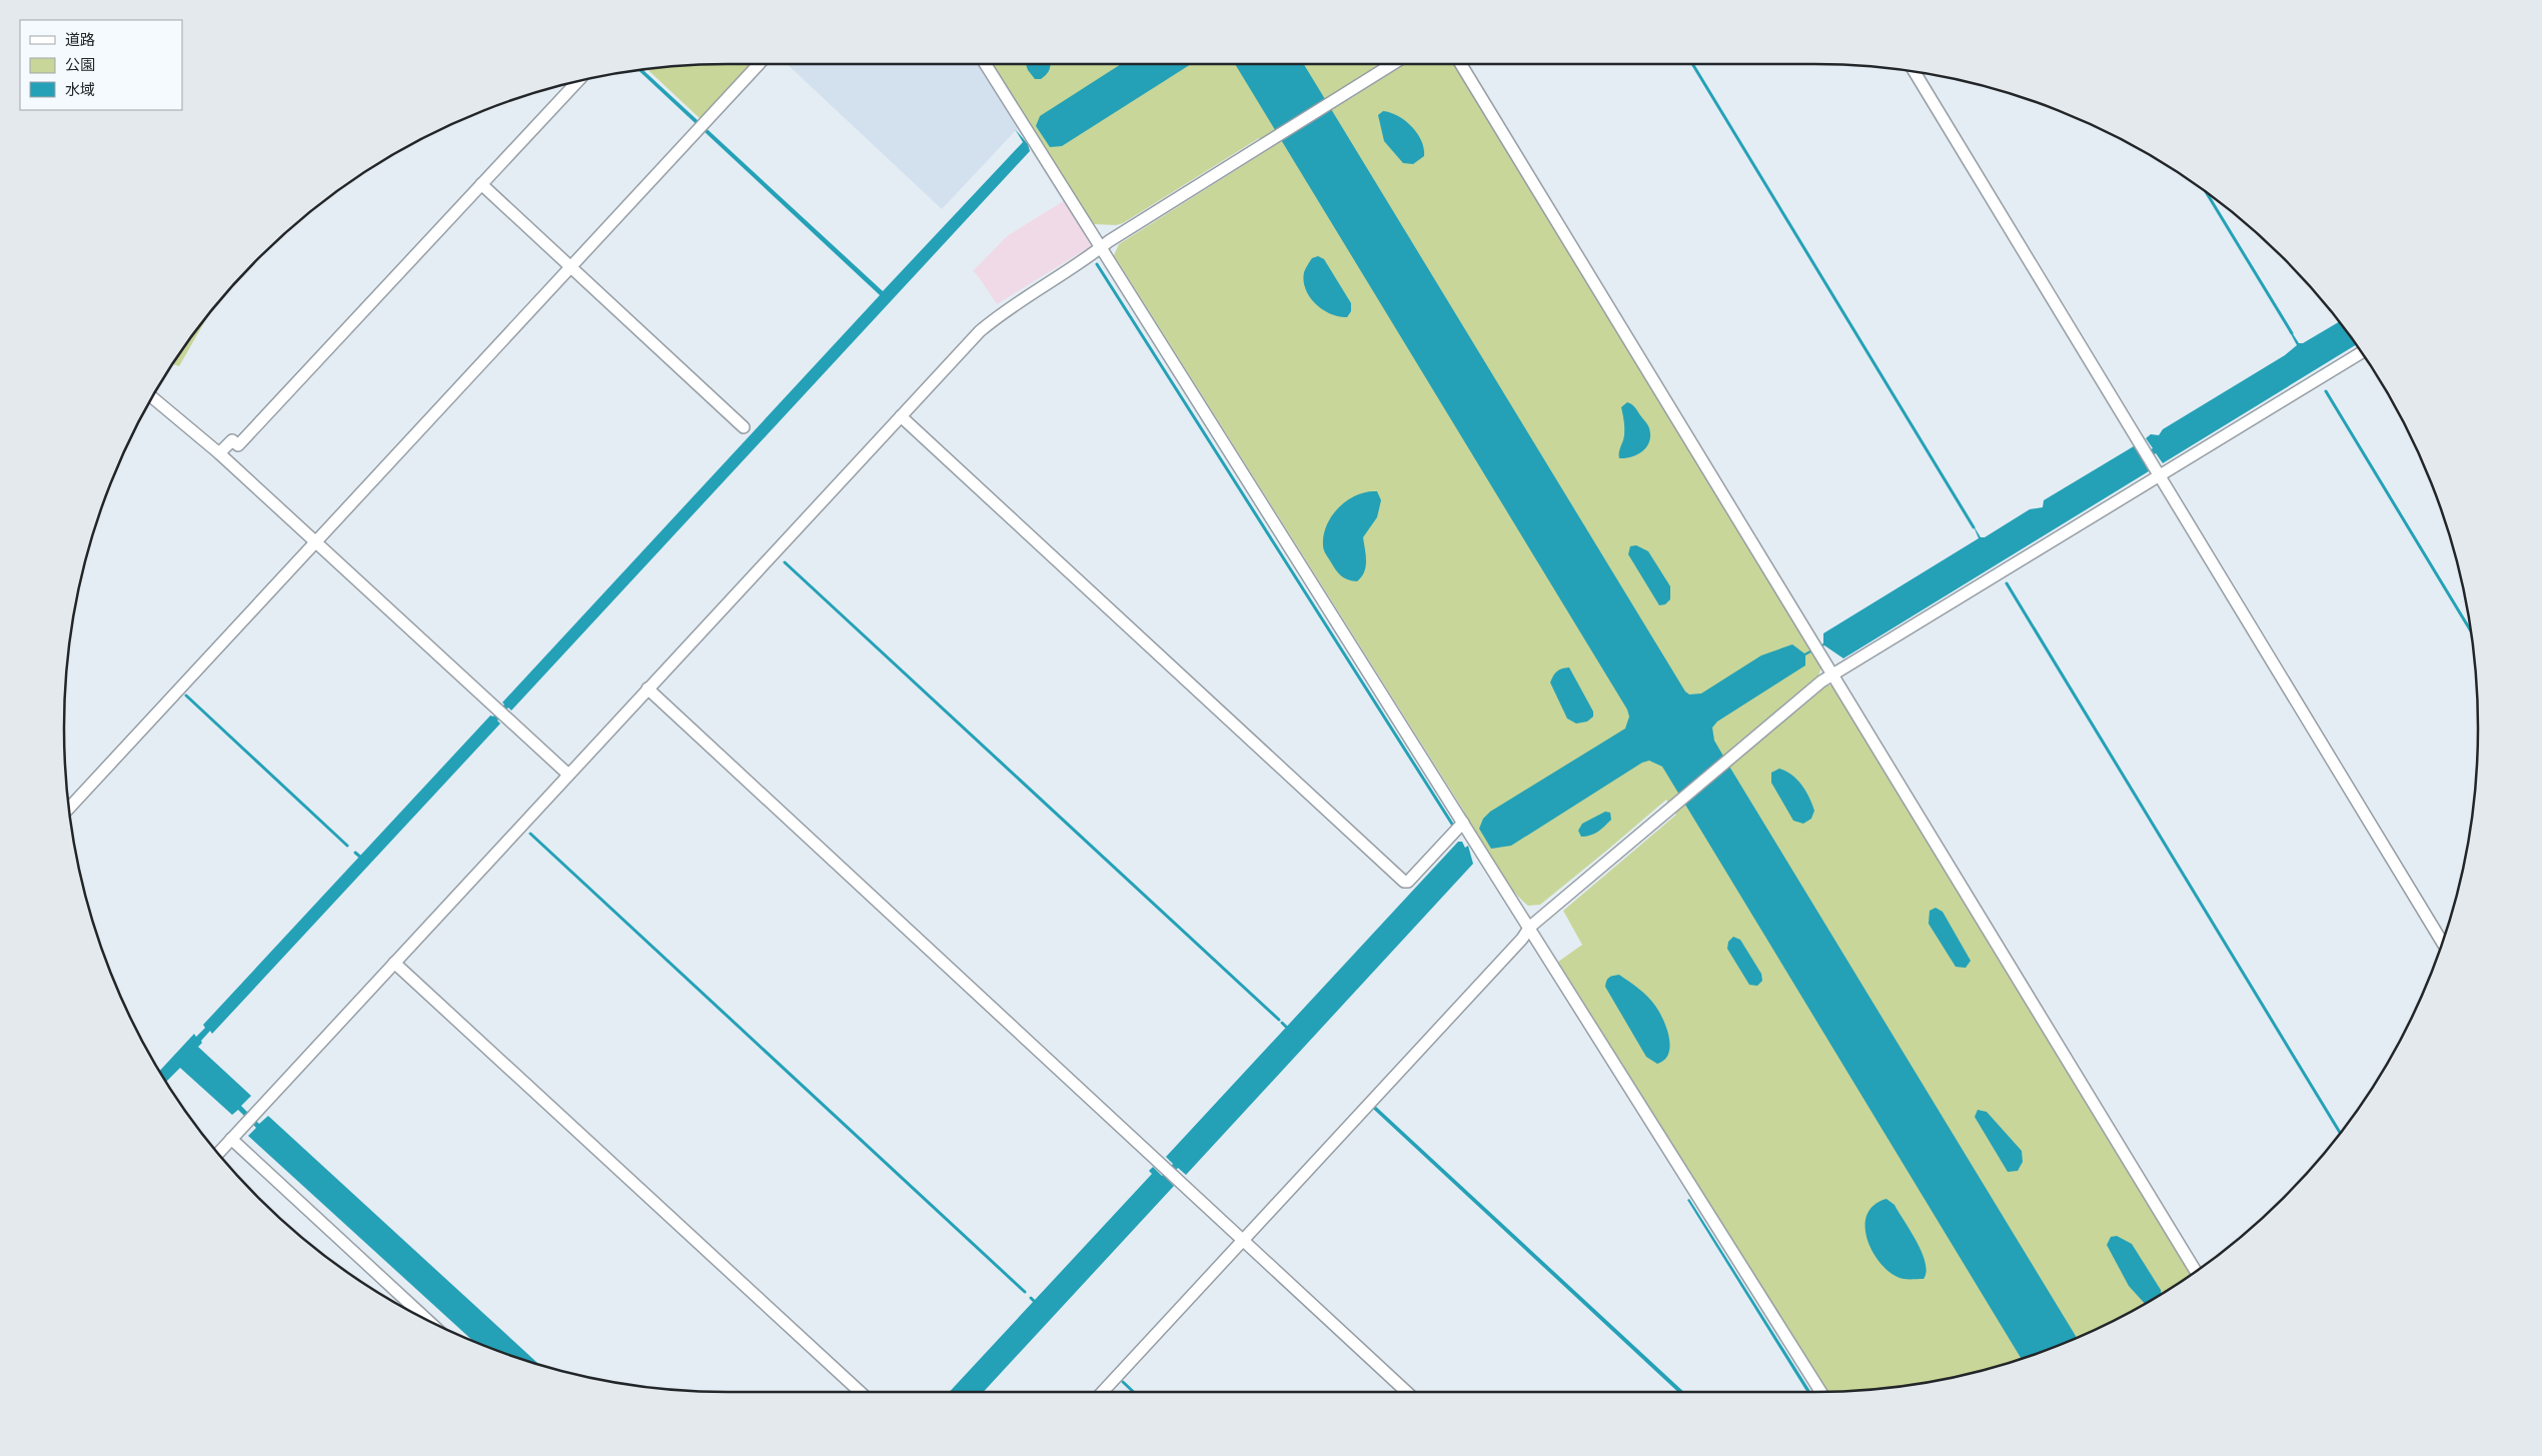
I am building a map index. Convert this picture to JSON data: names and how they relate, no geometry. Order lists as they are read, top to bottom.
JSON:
{
  "legend": ["道路", "公園", "水域"]
}
